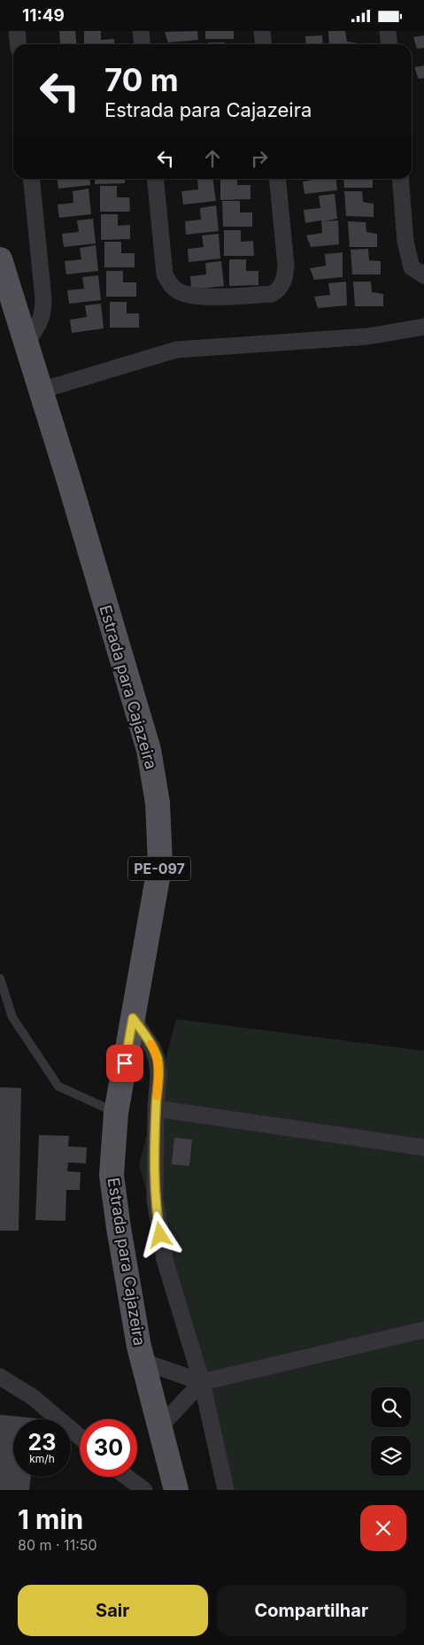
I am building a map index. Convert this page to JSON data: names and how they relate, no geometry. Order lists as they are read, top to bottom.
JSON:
{
  "streets": {
    "main road": ["Estrada para Cajazeira", "PE-097"]
  },
  "page": {
    "status": "11:49",
    "turn": ["70 m", "Estrada para Cajazeira"],
    "speed": "23 km/h",
    "limit": "30",
    "heading": ["1 min", "80 m · 11:50"],
    "buttons": ["Sair", "Compartilhar"]
  }
}
